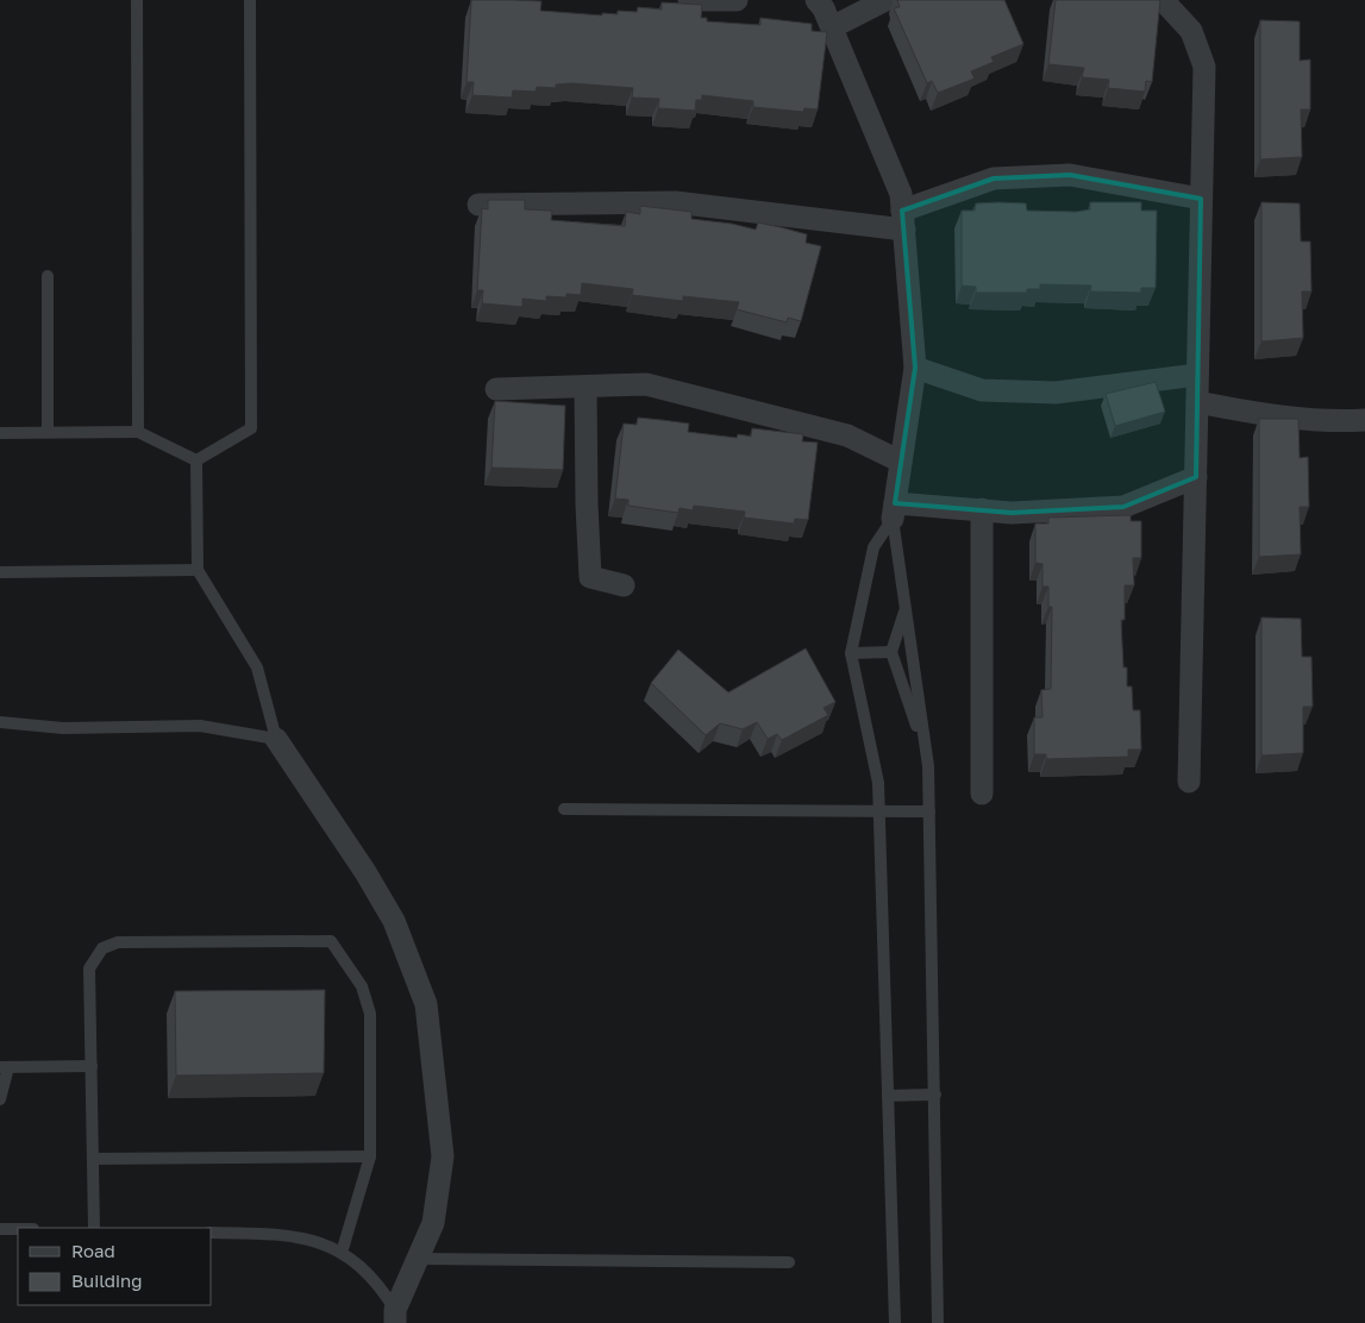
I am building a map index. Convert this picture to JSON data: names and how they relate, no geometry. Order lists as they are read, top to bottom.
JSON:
{
  "legend": ["Road", "Building"]
}
